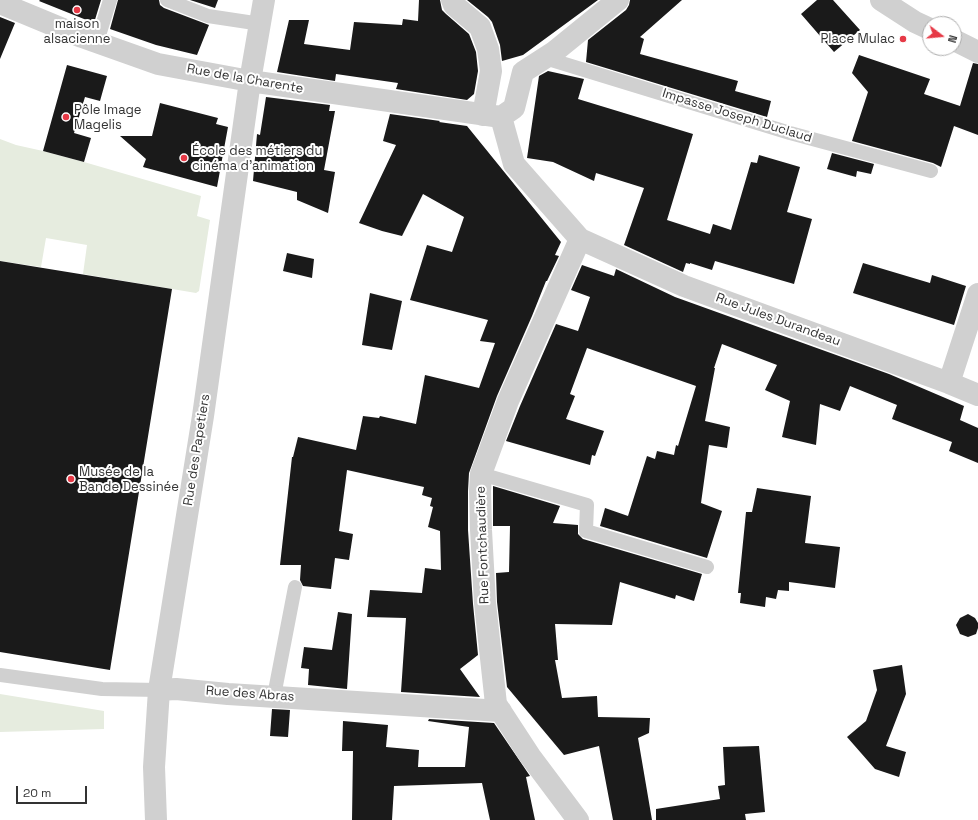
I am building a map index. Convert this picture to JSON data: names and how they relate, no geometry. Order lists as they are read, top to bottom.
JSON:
{
  "streets": {
    "street": [
      "Rue de la Charente",
      "Rue Jules Durandeau",
      "Rue des Papetiers",
      "Rue Fontchaudière",
      "Rue des Abras"
    ],
    "lane": ["Impasse Joseph Duclaud"]
  },
  "crossings": [
    ["Rue de la Charente", "Rue des Papetiers"],
    ["Rue Jules Durandeau", "Rue Fontchaudière"],
    ["Rue des Papetiers", "Rue des Abras"],
    ["Rue Fontchaudière", "Rue des Abras"]
  ],
  "places": [
    "maison alsacienne",
    "Place Mulac",
    "Pôle Image Magelis",
    "École des métiers du cinéma d'animation",
    "Musée de la Bande Dessinée"
  ],
  "scale_bar": "20 m",
  "north": "right"
}
